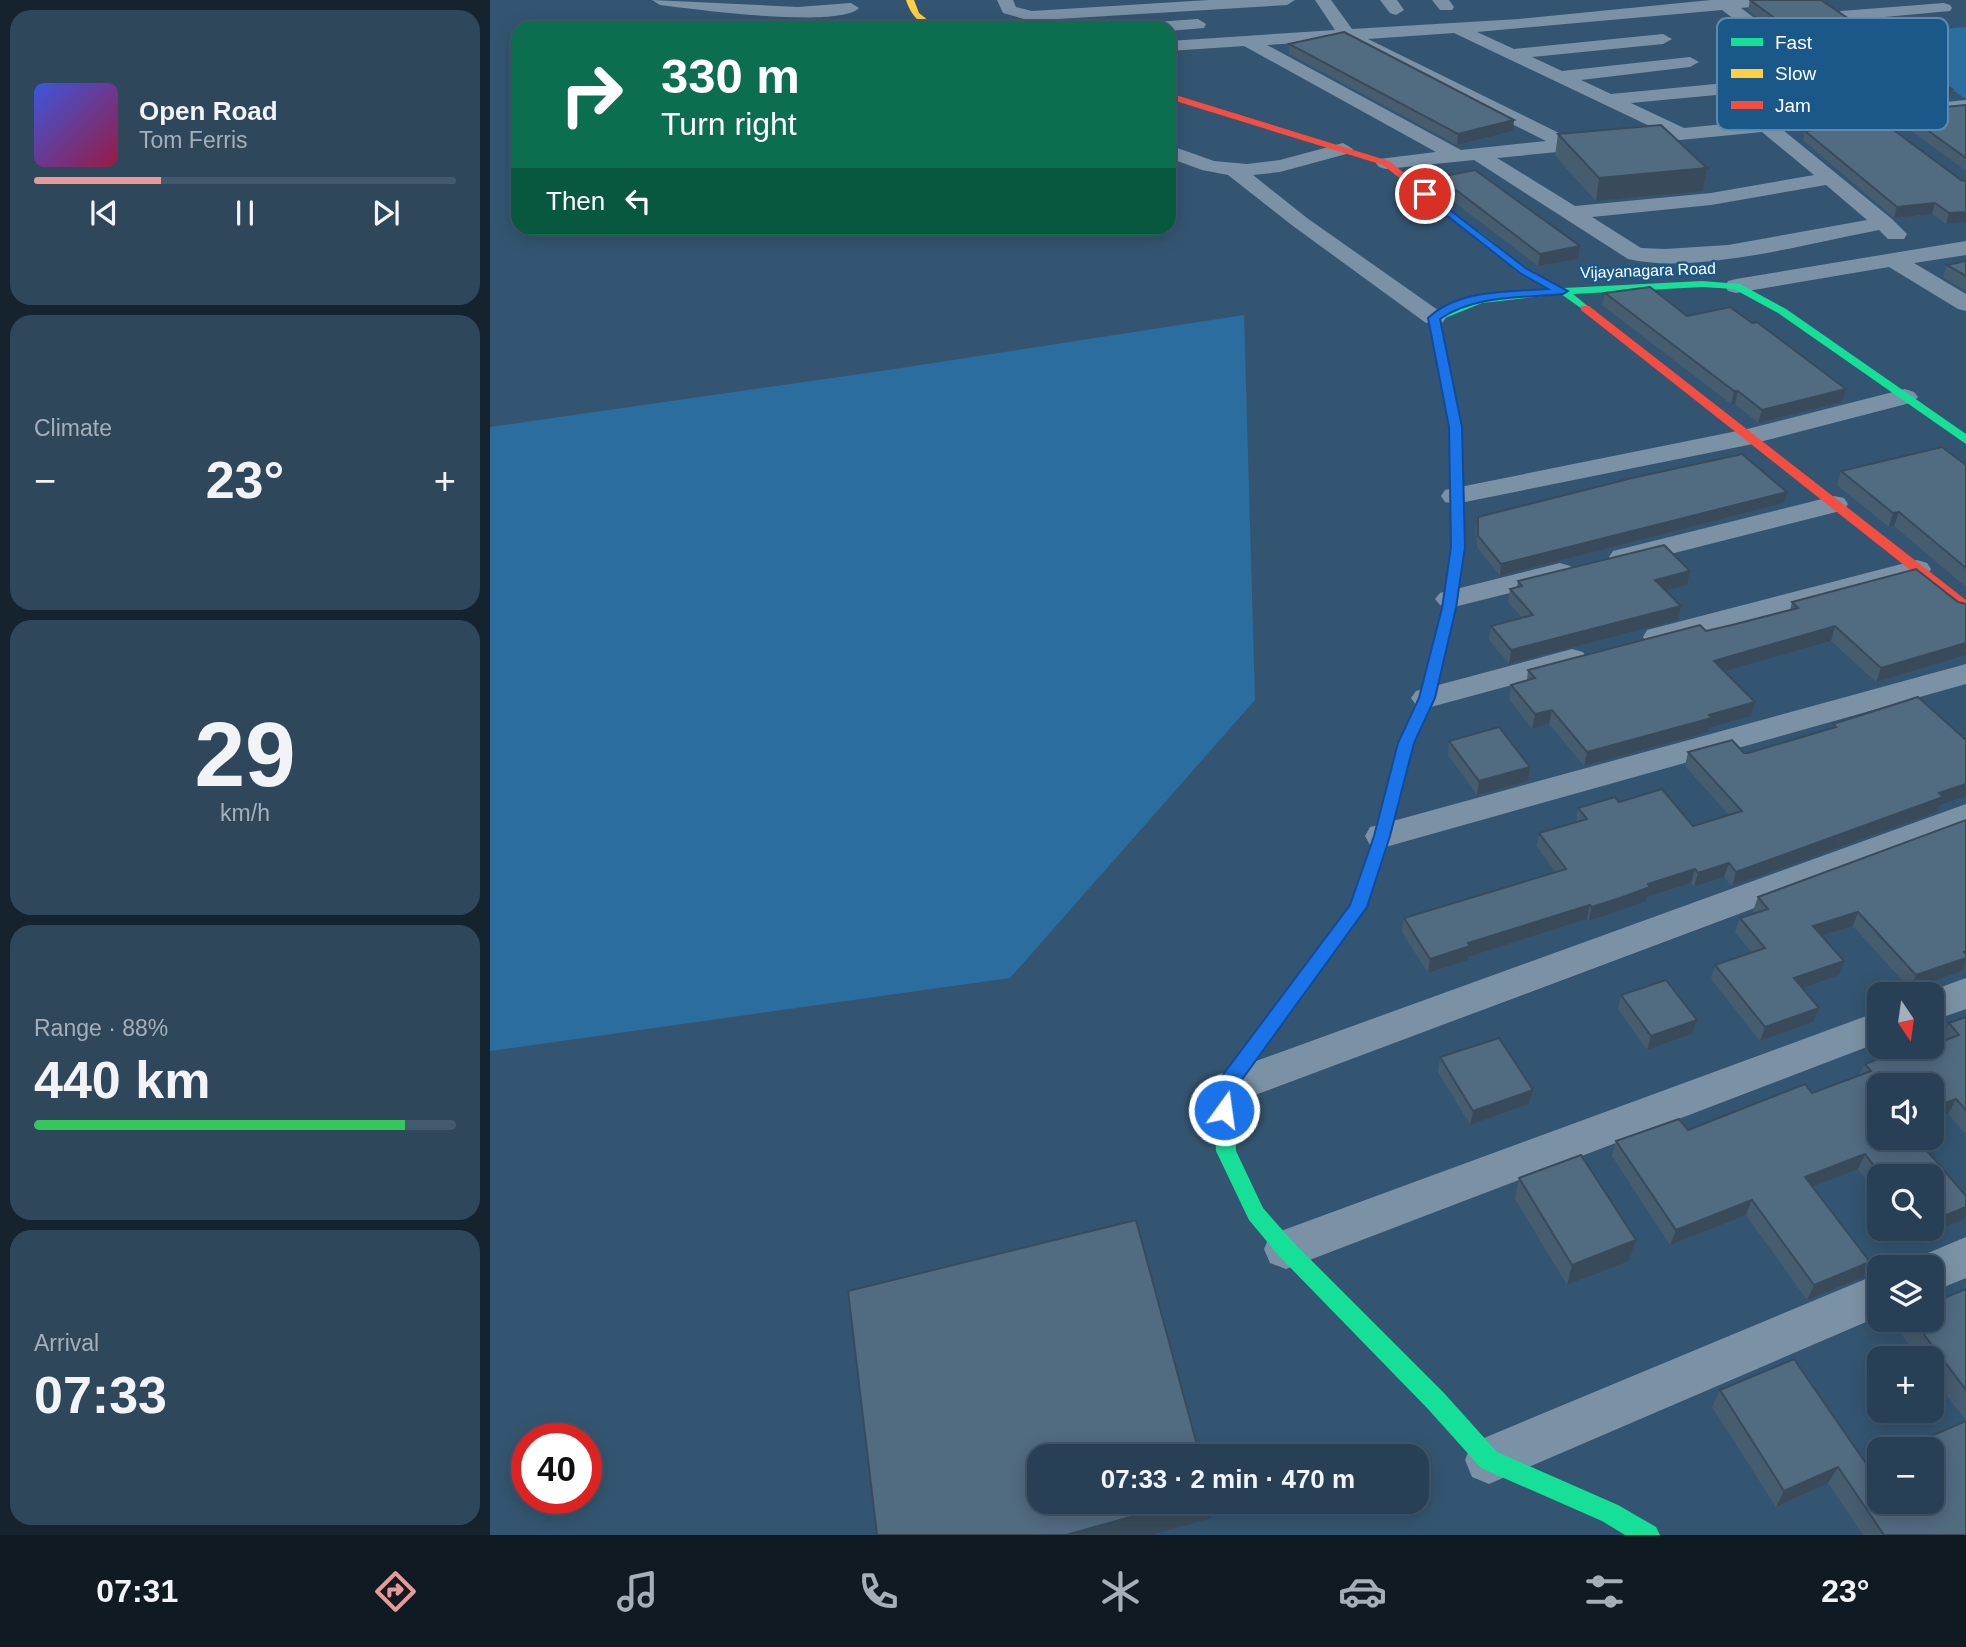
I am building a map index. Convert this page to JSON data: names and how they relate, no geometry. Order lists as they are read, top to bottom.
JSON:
{
  "streets": {
    "street": ["Vijayanagara Road"]
  },
  "legend": ["Fast", "Slow", "Jam"],
  "north": "bottom",
  "page": {
    "turn": ["330 m", "Turn right"],
    "song": ["Open Road", "Tom Ferris"],
    "then": "Then",
    "tile": [
      "Climate",
      ["29", "km/h"],
      ["Range · 88%", "440 km"],
      ["Arrival", "07:33"]
    ],
    "heat": ["−", "23°", "+"],
    "map_buttons": ["+", "−"],
    "limit": "40",
    "trip": "07:33 · 2 min · 470 m",
    "tabs": ["07:31", "23°"]
  }
}
